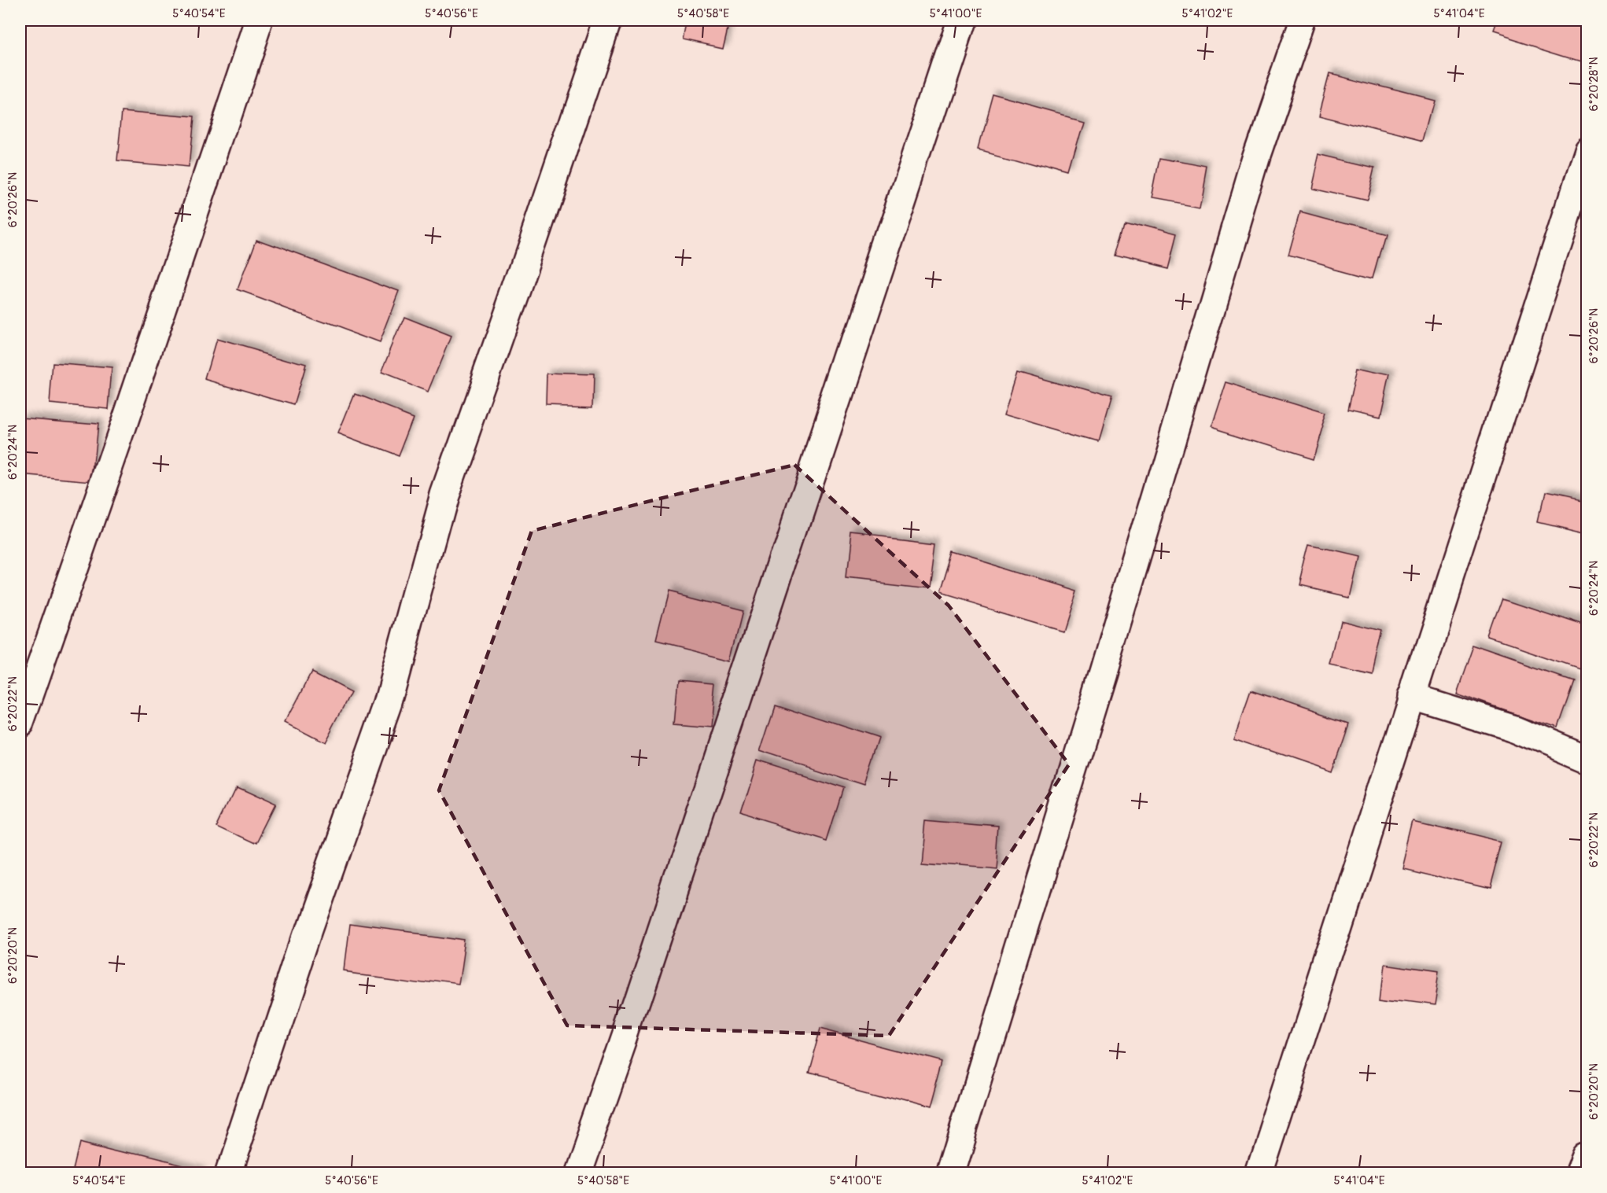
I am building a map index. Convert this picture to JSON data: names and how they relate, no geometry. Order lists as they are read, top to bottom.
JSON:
{
  "coordinates": [
    "5°40'54\"E",
    "5°40'56\"E",
    "5°40'58\"E",
    "5°41'00\"E",
    "5°41'02\"E",
    "5°41'04\"E",
    "6°20'28\"N",
    "6°20'26\"N",
    "6°20'24\"N",
    "6°20'22\"N",
    "6°20'20\"N"
  ]
}
